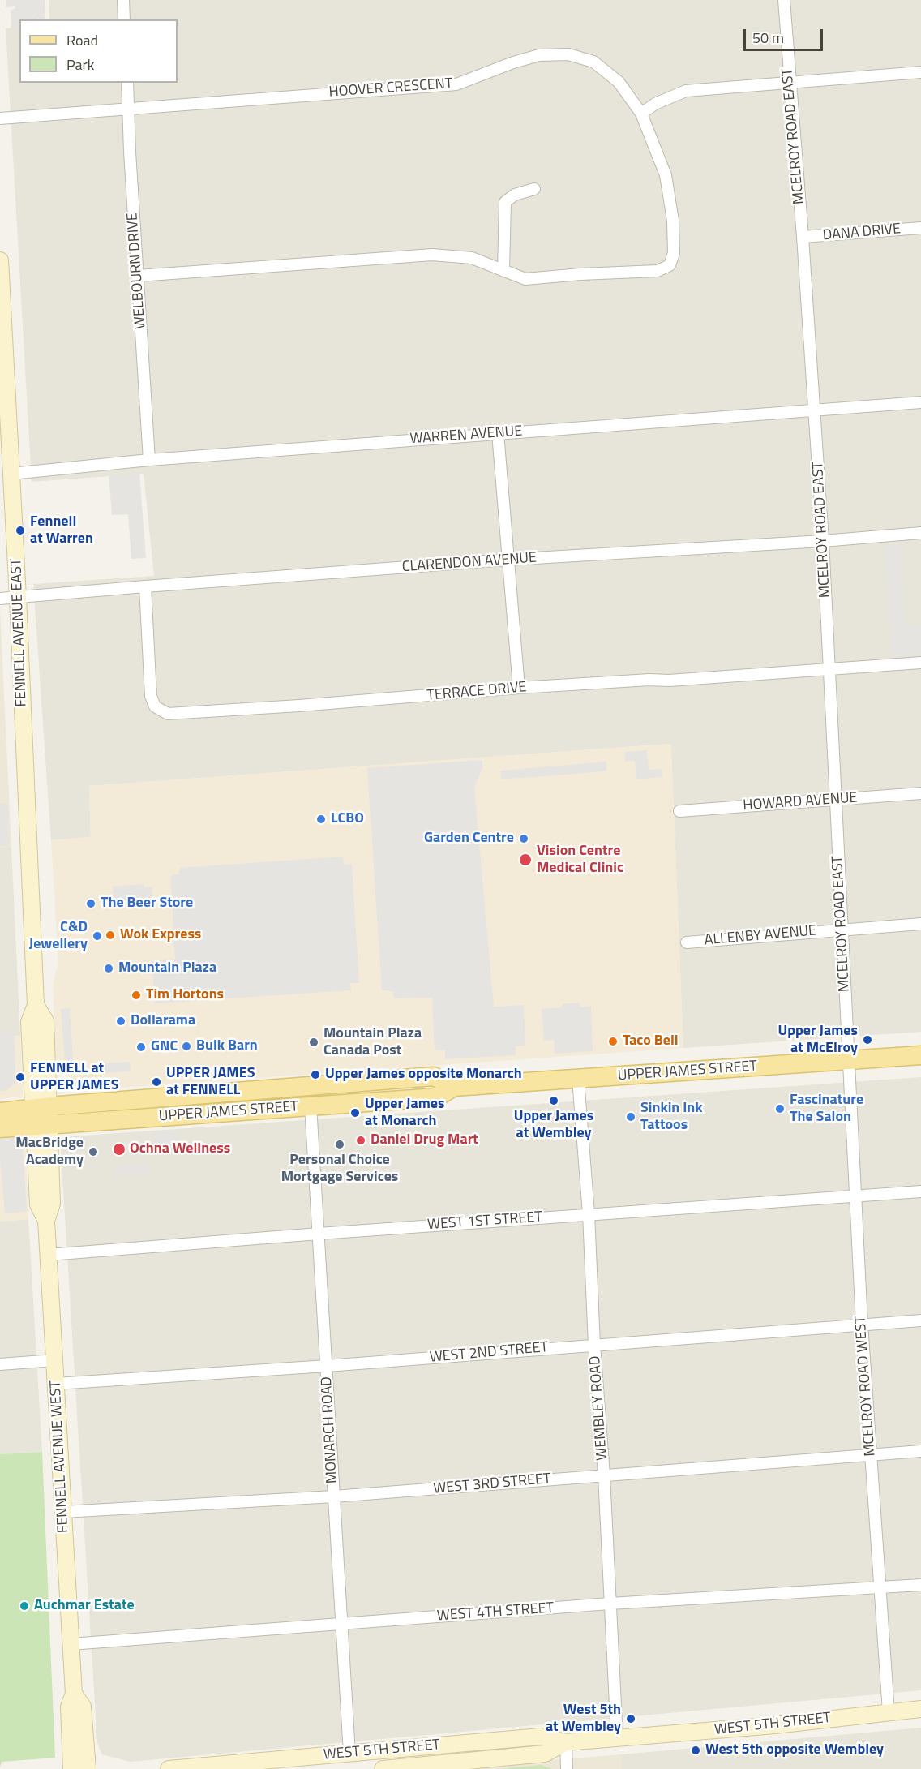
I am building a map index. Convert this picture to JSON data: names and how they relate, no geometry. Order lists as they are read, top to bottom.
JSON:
{
  "streets": {
    "main road": [
      "FENNELL AVENUE EAST",
      "UPPER JAMES STREET",
      "FENNELL AVENUE WEST",
      "WEST 5TH STREET"
    ],
    "street": [
      "HOOVER CRESCENT",
      "MCELROY ROAD EAST",
      "DANA DRIVE",
      "WELBOURN DRIVE",
      "WARREN AVENUE",
      "CLARENDON AVENUE",
      "TERRACE DRIVE",
      "HOWARD AVENUE",
      "ALLENBY AVENUE",
      "WEST 1ST STREET",
      "WEST 2ND STREET",
      "MCELROY ROAD WEST",
      "WEMBLEY ROAD",
      "MONARCH ROAD",
      "WEST 3RD STREET",
      "WEST 4TH STREET"
    ]
  },
  "crossings": [
    ["HOOVER CRESCENT", "WELBOURN DRIVE"],
    ["MCELROY ROAD EAST", "DANA DRIVE"],
    ["MCELROY ROAD EAST", "WARREN AVENUE"],
    ["MCELROY ROAD EAST", "CLARENDON AVENUE"],
    ["MCELROY ROAD EAST", "TERRACE DRIVE"],
    ["MCELROY ROAD EAST", "HOWARD AVENUE"],
    ["MCELROY ROAD EAST", "ALLENBY AVENUE"],
    ["MCELROY ROAD EAST", "UPPER JAMES STREET"],
    ["MCELROY ROAD EAST", "MCELROY ROAD WEST"],
    ["WELBOURN DRIVE", "WARREN AVENUE"],
    ["WARREN AVENUE", "FENNELL AVENUE EAST"],
    ["CLARENDON AVENUE", "FENNELL AVENUE EAST"],
    ["CLARENDON AVENUE", "TERRACE DRIVE"],
    ["FENNELL AVENUE EAST", "UPPER JAMES STREET"],
    ["FENNELL AVENUE EAST", "FENNELL AVENUE WEST"],
    ["UPPER JAMES STREET", "MCELROY ROAD WEST"],
    ["UPPER JAMES STREET", "WEMBLEY ROAD"],
    ["UPPER JAMES STREET", "MONARCH ROAD"],
    ["UPPER JAMES STREET", "FENNELL AVENUE WEST"],
    ["WEST 1ST STREET", "MCELROY ROAD WEST"],
    ["WEST 1ST STREET", "WEMBLEY ROAD"],
    ["WEST 1ST STREET", "MONARCH ROAD"],
    ["WEST 1ST STREET", "FENNELL AVENUE WEST"],
    ["WEST 2ND STREET", "MCELROY ROAD WEST"],
    ["WEST 2ND STREET", "WEMBLEY ROAD"],
    ["WEST 2ND STREET", "MONARCH ROAD"],
    ["WEST 2ND STREET", "FENNELL AVENUE WEST"],
    ["MCELROY ROAD WEST", "WEST 3RD STREET"],
    ["MCELROY ROAD WEST", "WEST 4TH STREET"],
    ["MCELROY ROAD WEST", "WEST 5TH STREET"],
    ["WEMBLEY ROAD", "WEST 3RD STREET"],
    ["WEMBLEY ROAD", "WEST 4TH STREET"],
    ["WEMBLEY ROAD", "WEST 5TH STREET"],
    ["MONARCH ROAD", "WEST 3RD STREET"],
    ["MONARCH ROAD", "WEST 4TH STREET"],
    ["MONARCH ROAD", "WEST 5TH STREET"],
    ["FENNELL AVENUE WEST", "WEST 3RD STREET"],
    ["FENNELL AVENUE WEST", "WEST 4TH STREET"]
  ],
  "places": [
    "Fennell at Warren",
    "LCBO",
    "Garden Centre",
    "Vision Centre Medical Clinic",
    "The Beer Store",
    "Wok Express",
    "C&D Jewellery",
    "Mountain Plaza",
    "Tim Hortons",
    "Dollarama",
    "Upper James at McElroy",
    "Taco Bell",
    "Mountain Plaza Canada Post",
    "Bulk Barn",
    "GNC",
    "Upper James opposite Monarch",
    "FENNELL at UPPER JAMES",
    "UPPER JAMES at FENNELL",
    "Upper James at Wembley",
    "Fascinature The Salon",
    "Upper James at Monarch",
    "Sinkin Ink Tattoos",
    "Daniel Drug Mart",
    "Personal Choice Mortgage Services",
    "Ochna Wellness",
    "MacBridge Academy",
    "Auchmar Estate",
    "West 5th at Wembley",
    "West 5th opposite Wembley"
  ],
  "legend": ["Road", "Park"],
  "scale_bar": "50 m"
}
